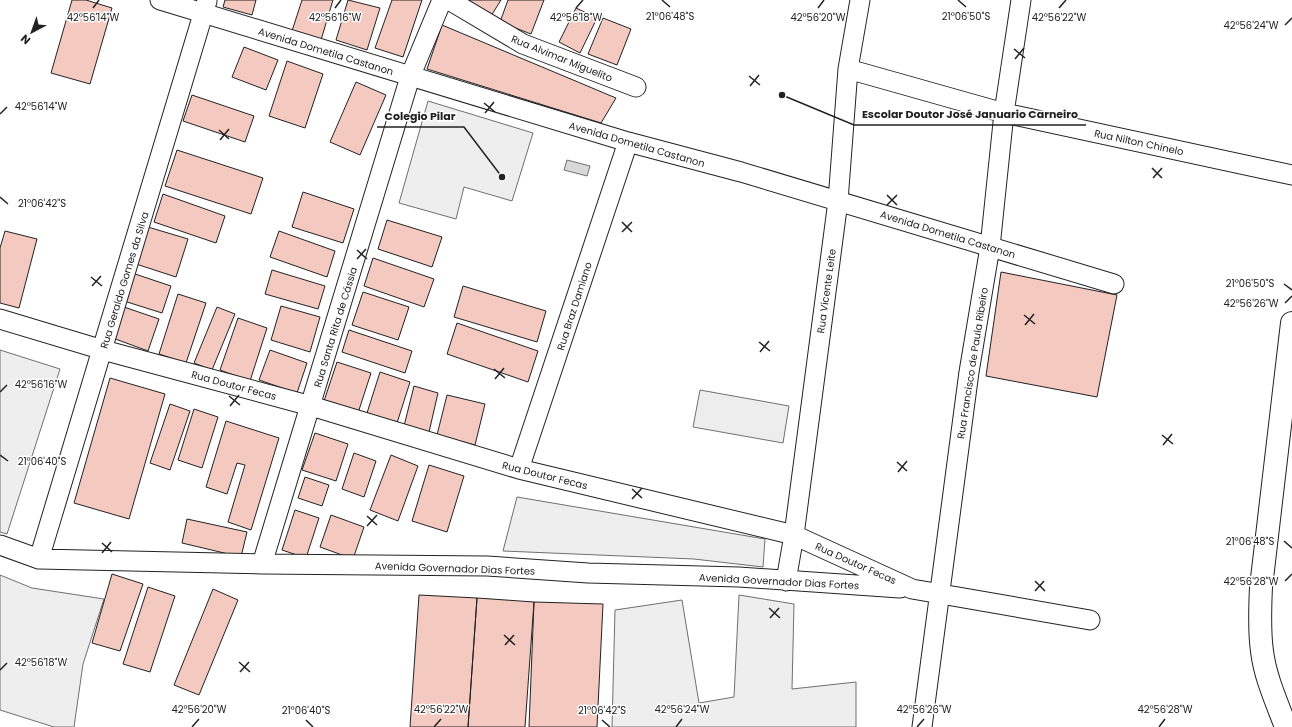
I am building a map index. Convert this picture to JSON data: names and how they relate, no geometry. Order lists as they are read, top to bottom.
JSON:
{
  "streets": {
    "street": [
      "Avenida Dometila Castanon",
      "Rua Alvimar Miguelito",
      "Rua Nilton Chinelo",
      "Rua Geraldo Gomes da Silva",
      "Rua Vicente Leite",
      "Rua Braz Damiano",
      "Rua Santa Rita de Cássia",
      "Rua Francisco de Paula Ribeiro",
      "Rua Doutor Fecas",
      "Avenida Governador Dias Fortes"
    ]
  },
  "crossings": [
    ["Avenida Dometila Castanon", "Rua Geraldo Gomes da Silva"],
    ["Avenida Dometila Castanon", "Rua Vicente Leite"],
    ["Avenida Dometila Castanon", "Rua Braz Damiano"],
    ["Avenida Dometila Castanon", "Rua Santa Rita de Cássia"],
    ["Avenida Dometila Castanon", "Rua Francisco de Paula Ribeiro"],
    ["Rua Nilton Chinelo", "Rua Vicente Leite"],
    ["Rua Nilton Chinelo", "Rua Francisco de Paula Ribeiro"],
    ["Rua Geraldo Gomes da Silva", "Rua Doutor Fecas"],
    ["Rua Geraldo Gomes da Silva", "Avenida Governador Dias Fortes"],
    ["Rua Vicente Leite", "Rua Doutor Fecas"],
    ["Rua Vicente Leite", "Avenida Governador Dias Fortes"],
    ["Rua Braz Damiano", "Rua Doutor Fecas"],
    ["Rua Santa Rita de Cássia", "Rua Doutor Fecas"],
    ["Rua Santa Rita de Cássia", "Avenida Governador Dias Fortes"],
    ["Rua Francisco de Paula Ribeiro", "Rua Doutor Fecas"],
    ["Rua Doutor Fecas", "Avenida Governador Dias Fortes"]
  ],
  "places": ["Escolar Doutor José Januario Carneiro", "Colegio Pilar"],
  "north": "bottom left",
  "coordinates": [
    "21°06'48\"S",
    "21°06'50\"S",
    "42°56'14\"W",
    "42°56'16\"W",
    "42°56'18\"W",
    "42°56'20\"W",
    "42°56'22\"W",
    "42°56'24\"W",
    "21°06'42\"S",
    "42°56'26\"W",
    "21°06'40\"S",
    "42°56'28\"W"
  ]
}
